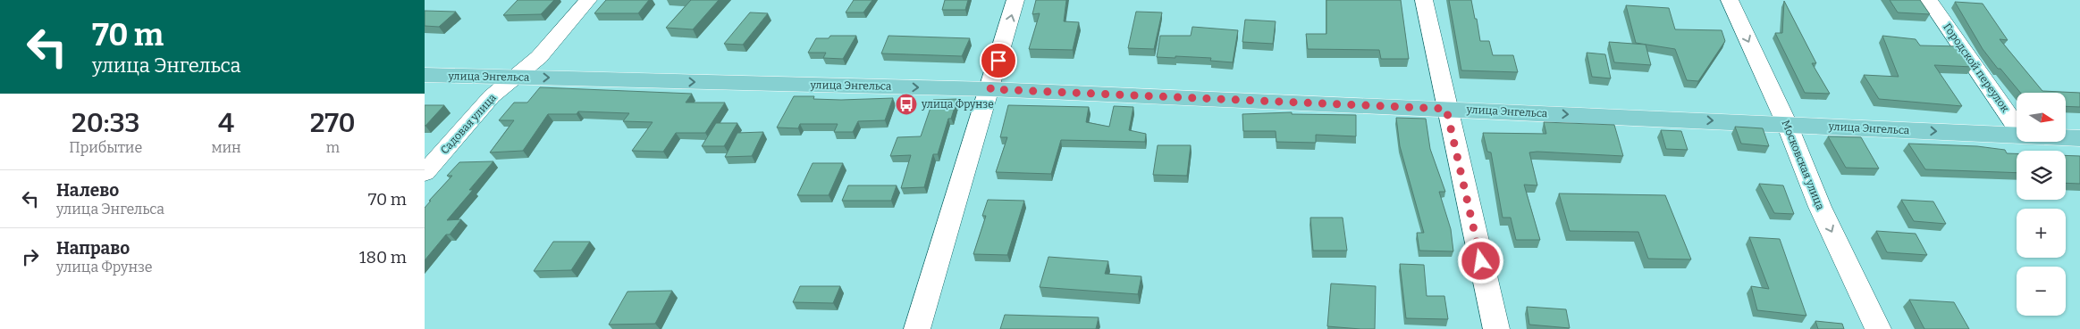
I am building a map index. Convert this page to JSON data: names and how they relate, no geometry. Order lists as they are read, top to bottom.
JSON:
{
  "streets": {
    "main road": ["улица Энгельса"],
    "street": ["Городской переулок", "Садовая улица", "Московская улица"]
  },
  "crossings": [
    ["улица Энгельса", "Садовая улица"],
    ["улица Энгельса", "Московская улица"]
  ],
  "one_way": ["улица Энгельса", "Московская улица"],
  "places": {
    "bus stop": ["улица Фрунзе"]
  },
  "north": "right",
  "page": {
    "turn": ["70 m", "улица Энгельса"],
    "map_buttons": ["+", "−"],
    "eta": [
      "20:33",
      "Прибытие",
      "4",
      "мин",
      "270",
      "m"
    ],
    "list": [
      {
        "name": "Налево",
        "note": "улица Энгельса",
        "value": "70 m"
      },
      {
        "name": "Направо",
        "note": "улица Фрунзе",
        "value": "180 m"
      }
    ]
  }
}
